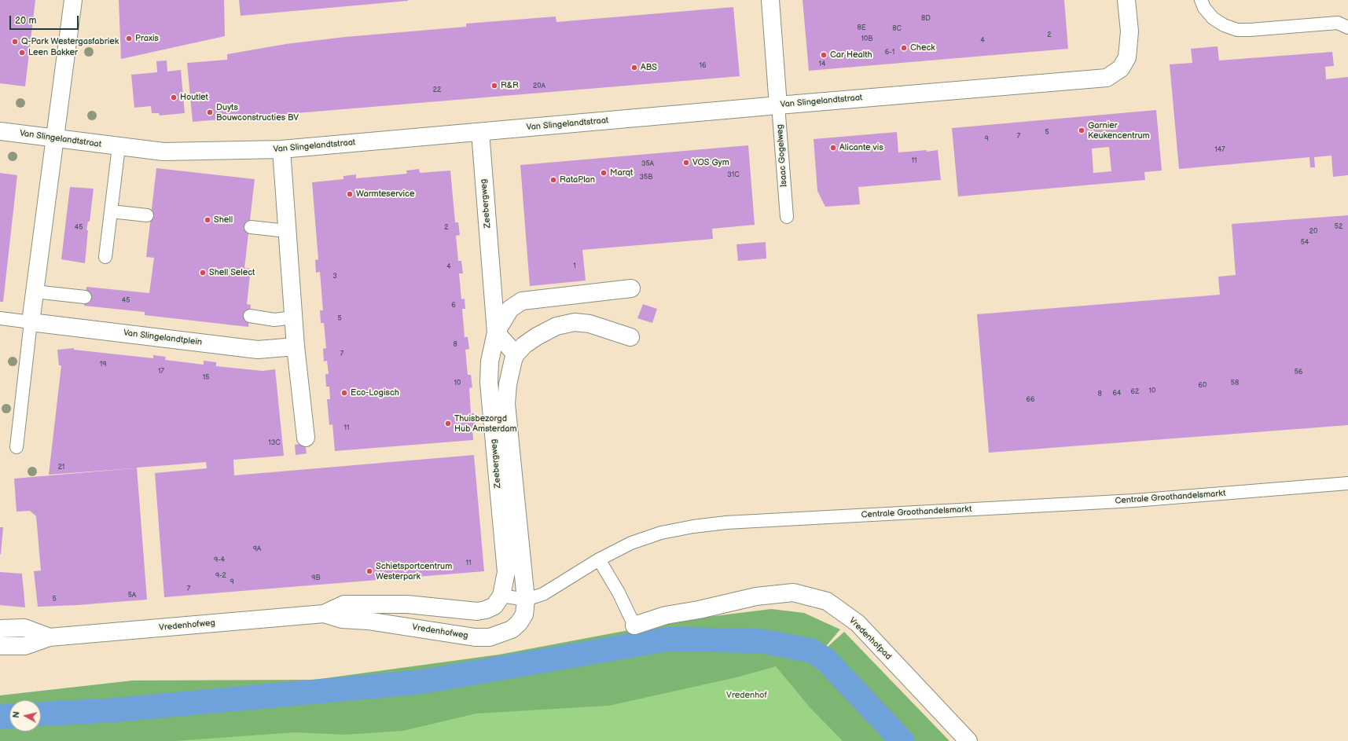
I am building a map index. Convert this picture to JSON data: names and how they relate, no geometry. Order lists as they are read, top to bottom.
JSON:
{
  "streets": {
    "street": [
      "Van Slingelandtstraat",
      "Isaac Gogelweg",
      "Zeebergweg",
      "Van Slingelandtplein",
      "Vredenhofweg",
      "Vredenhofpad"
    ],
    "lane": ["Centrale Groothandelsmarkt"]
  },
  "crossings": [
    ["Van Slingelandtstraat", "Isaac Gogelweg"],
    ["Van Slingelandtstraat", "Zeebergweg"],
    ["Zeebergweg", "Centrale Groothandelsmarkt"],
    ["Zeebergweg", "Vredenhofweg"],
    ["Centrale Groothandelsmarkt", "Vredenhofweg"]
  ],
  "parks": ["Vredenhof"],
  "places": [
    "Praxis",
    "Q-Park Westergasfabriek",
    "Check",
    "Leen Bakker",
    "Car Health",
    "ABS",
    "R&R",
    "Houtlet",
    "Duyts Bouwconstructies BV",
    "Garnier Keukencentrum",
    "Alicante vis",
    "VOS Gym",
    "Marqt",
    "RataPlan",
    "Warmteservice",
    "Shell",
    "Shell Select",
    "Eco-Logisch",
    "Thuisbezorgd Hub Amsterdam",
    "Schietsportcentrum Westerpark"
  ],
  "house_numbers": [
    "8D",
    "8E",
    "8C",
    "2",
    "10B",
    "4",
    "6-1",
    "14",
    "16",
    "20A",
    "22",
    "5",
    "7",
    "9",
    "147",
    "11",
    "35A",
    "31C",
    "35B",
    "52",
    "45",
    "2",
    "20",
    "54",
    "1",
    "4",
    "3",
    "45",
    "6",
    "5",
    "8",
    "7",
    "19",
    "17",
    "56",
    "15",
    "10",
    "58",
    "60",
    "10",
    "62",
    "64",
    "8",
    "66",
    "11",
    "13C",
    "21",
    "9A",
    "9-4",
    "11",
    "9-2",
    "9B",
    "9",
    "7",
    "5A",
    "5"
  ],
  "scale_bar": "20 m",
  "north": "left"
}
